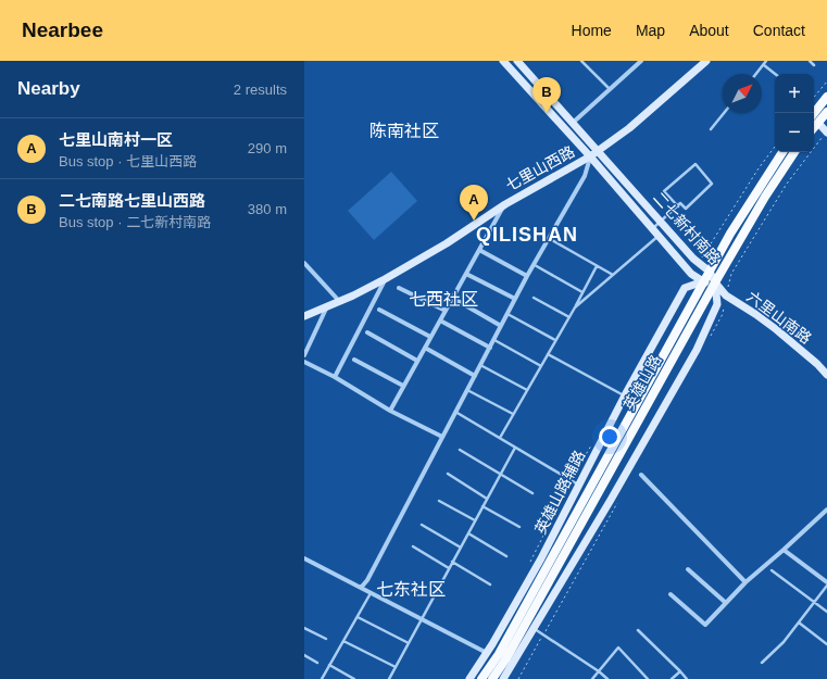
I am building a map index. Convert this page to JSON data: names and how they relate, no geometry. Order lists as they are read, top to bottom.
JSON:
{
  "streets": {
    "main road": [
      "七里山西路",
      "二七新村南路",
      "六里山南路",
      "英雄山路",
      "英雄山路辅路"
    ]
  },
  "crossings": [
    ["七里山西路", "二七新村南路"],
    ["二七新村南路", "六里山南路"],
    ["二七新村南路", "英雄山路"],
    ["二七新村南路", "英雄山路辅路"],
    ["六里山南路", "英雄山路"],
    ["英雄山路", "英雄山路辅路"]
  ],
  "districts": [
    "陈南社区",
    "QILISHAN",
    "七西社区",
    "七东社区"
  ],
  "north": "top right",
  "page": {
    "header": "Nearbee",
    "nav": [
      "Home",
      "Map",
      "About",
      "Contact"
    ],
    "heading": ["Nearby", "2 results"],
    "map_buttons": ["+", "−"],
    "pins": ["B", "A"],
    "list": [
      {
        "mark": "A",
        "name": "七里山南村一区",
        "note": "Bus stop · 七里山西路",
        "value": "290 m"
      },
      {
        "mark": "B",
        "name": "二七南路七里山西路",
        "note": "Bus stop · 二七新村南路",
        "value": "380 m"
      }
    ]
  }
}
